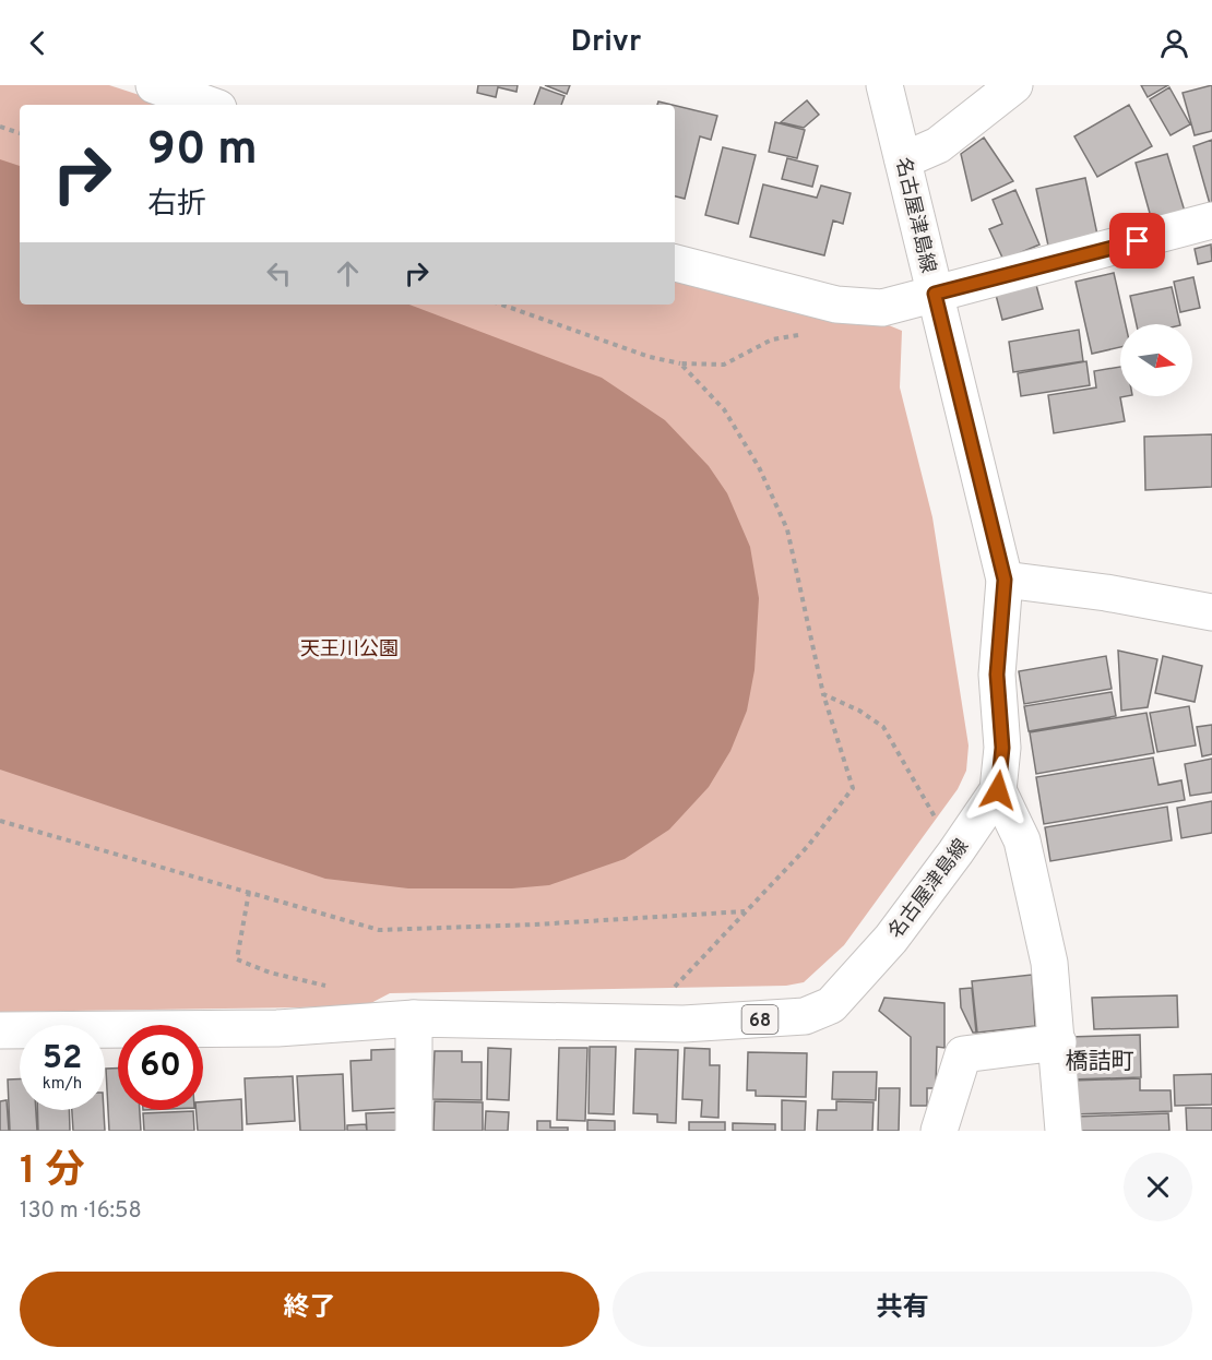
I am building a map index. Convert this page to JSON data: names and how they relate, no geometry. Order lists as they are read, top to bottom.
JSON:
{
  "streets": {
    "street": ["名古屋津島線", "68"]
  },
  "districts": ["橋詰町"],
  "parks": ["天王川公園"],
  "north": "right",
  "page": {
    "header": "Drivr",
    "turn": ["90 m", "右折"],
    "speed": "52 km/h",
    "limit": "60",
    "heading": ["1 分", "130 m · 16:58"],
    "buttons": ["終了", "共有"]
  }
}
